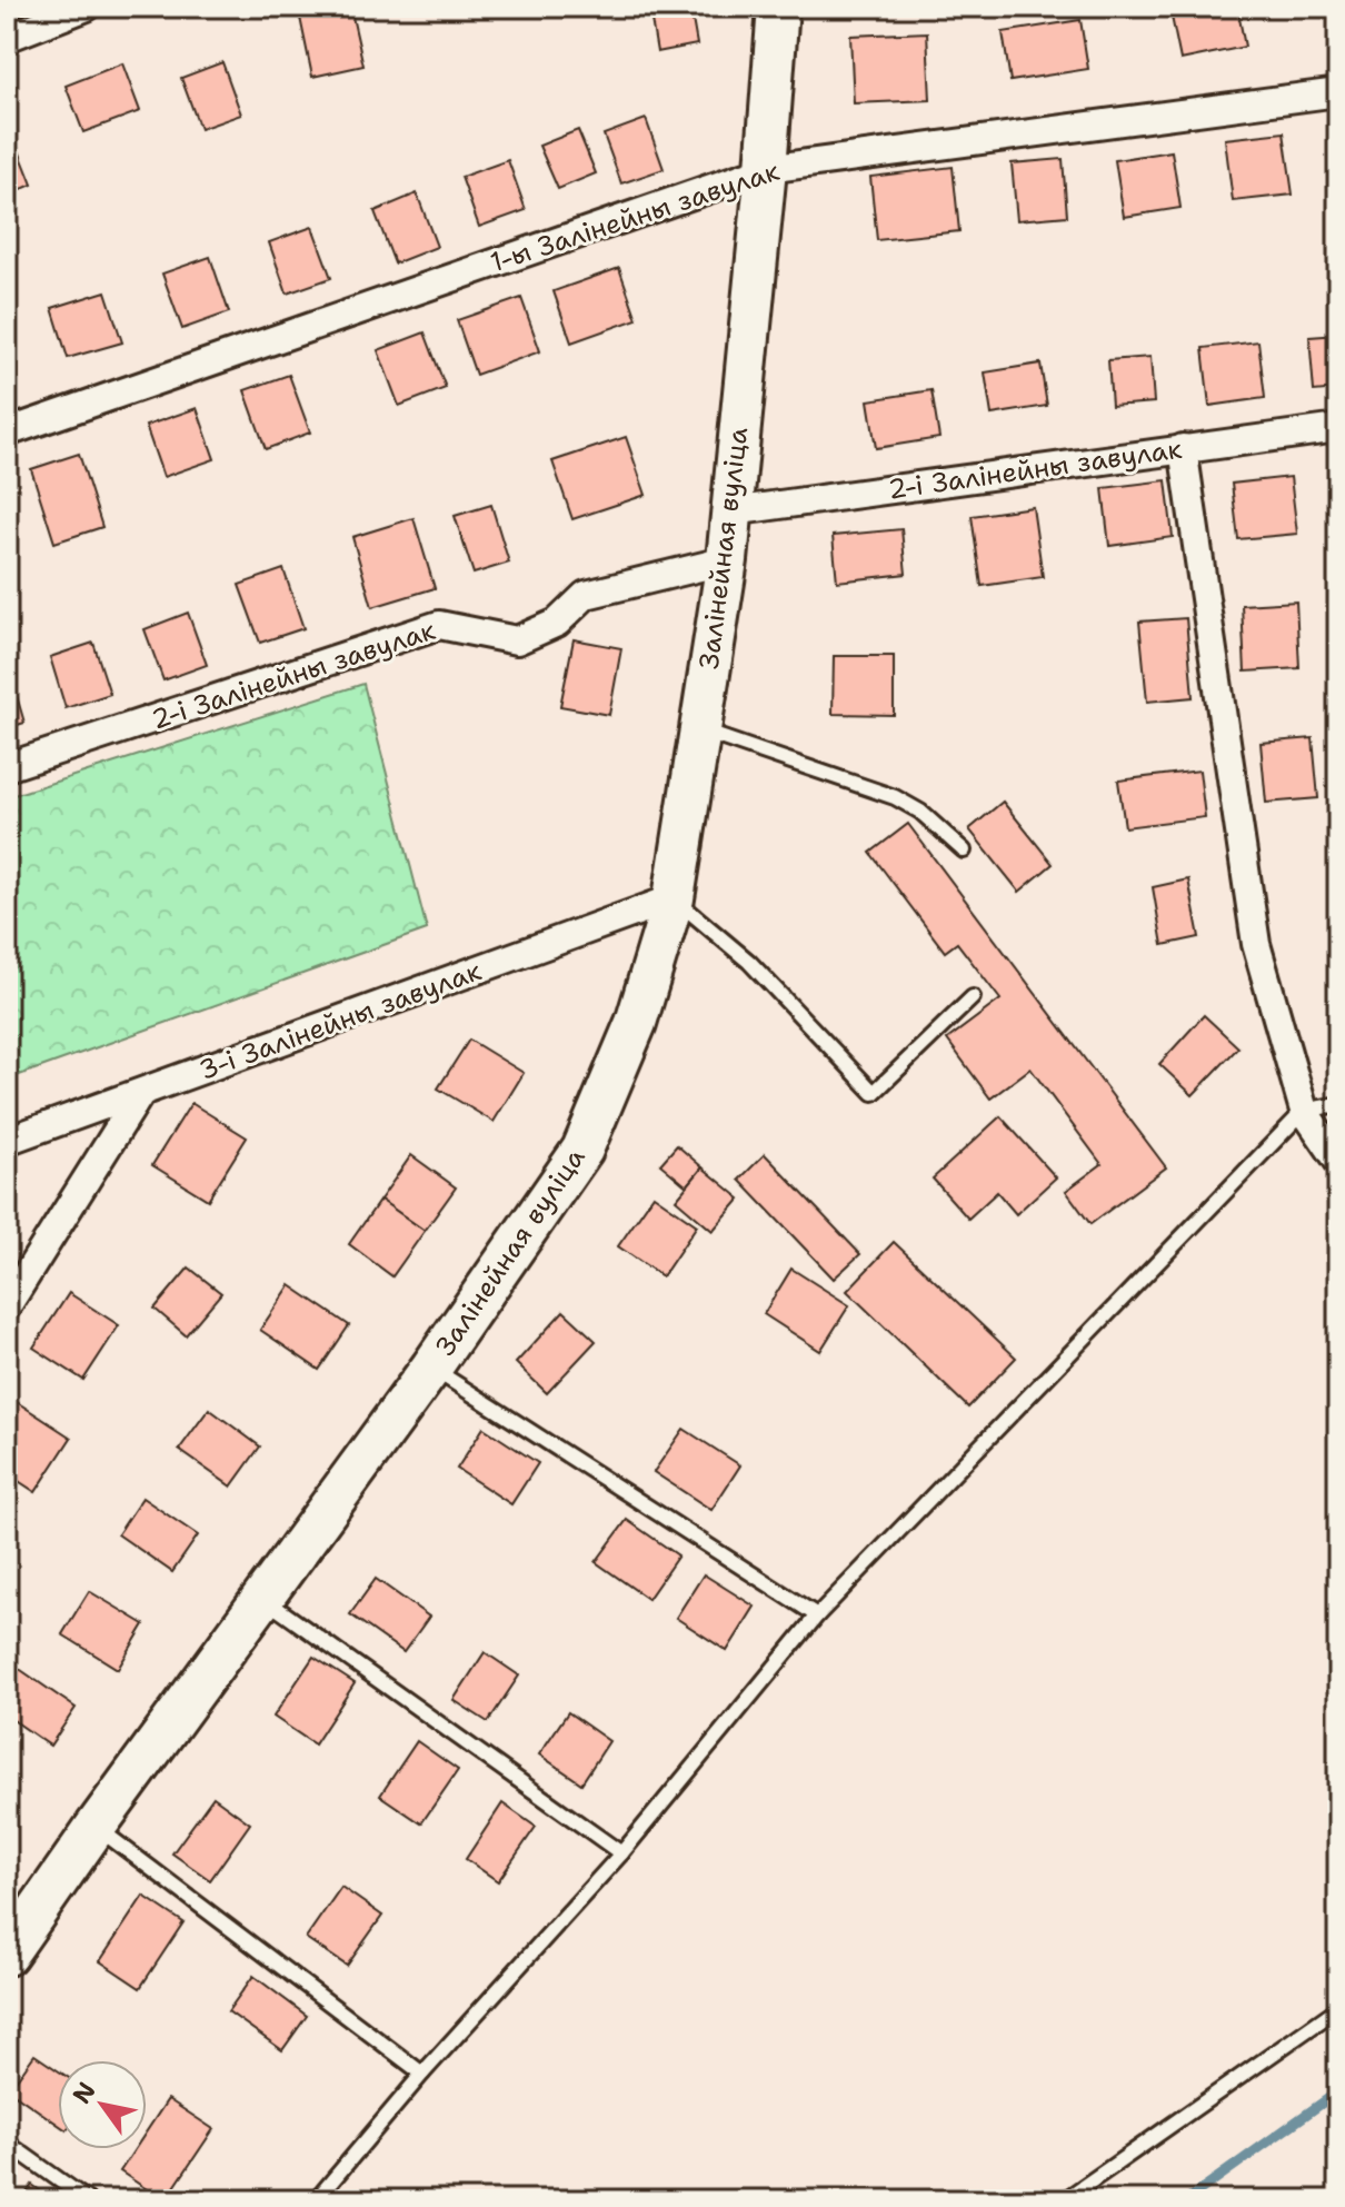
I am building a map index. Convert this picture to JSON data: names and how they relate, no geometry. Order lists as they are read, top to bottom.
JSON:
{
  "streets": {
    "street": [
      "1-ы Залінейны завулак",
      "2-і Залінейны завулак",
      "Залінейная вуліца",
      "3-і Залінейны завулак"
    ]
  },
  "crossings": [
    ["1-ы Залінейны завулак", "Залінейная вуліца"],
    ["2-і Залінейны завулак", "Залінейная вуліца"],
    ["Залінейная вуліца", "3-і Залінейны завулак"]
  ],
  "north": "top left"
}
